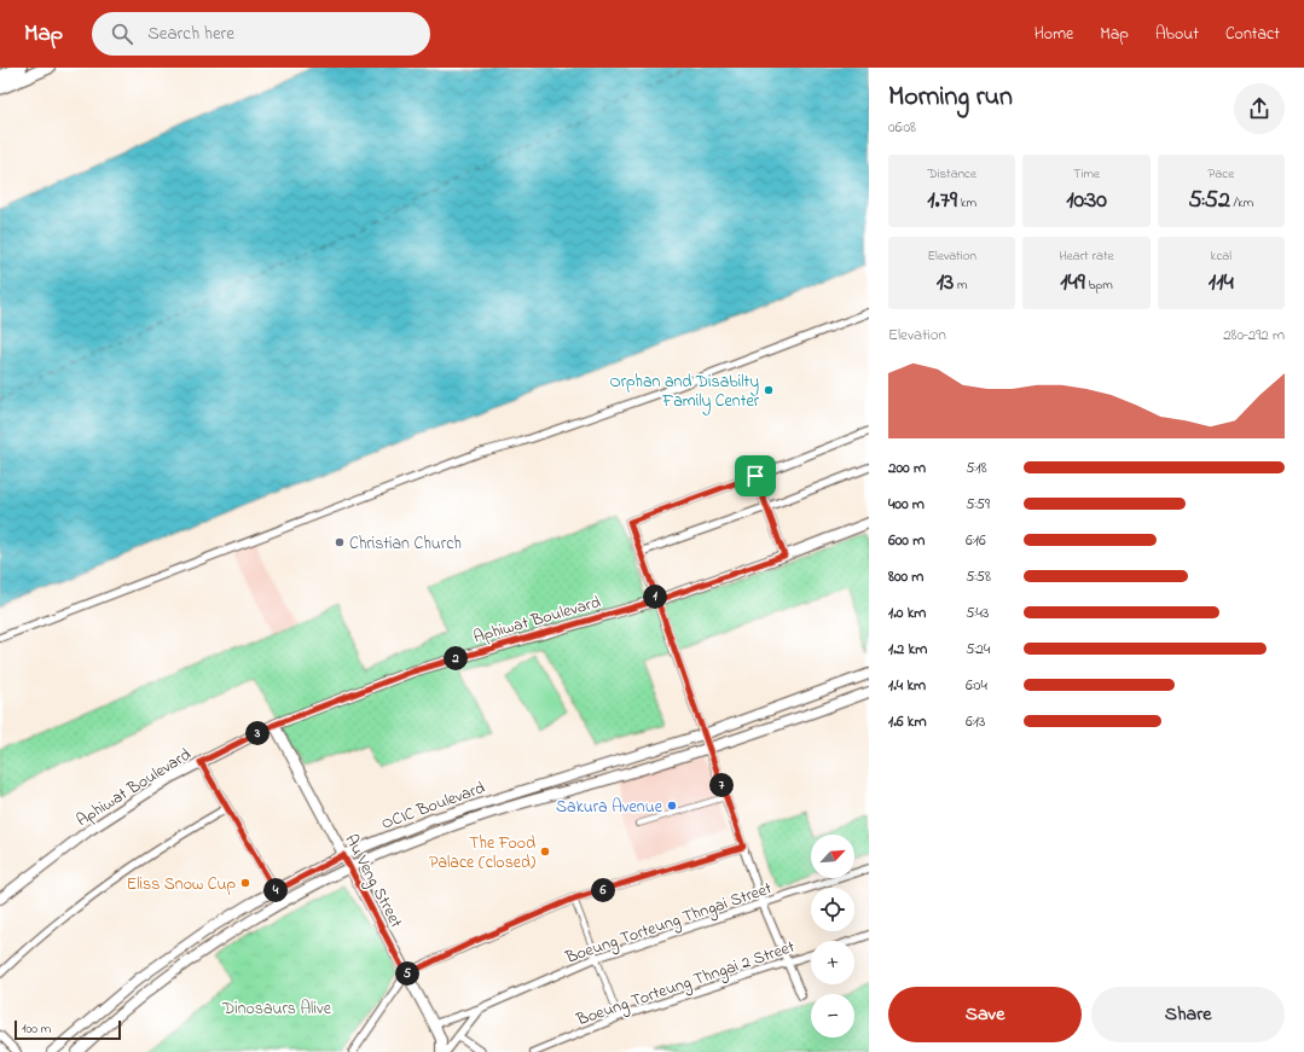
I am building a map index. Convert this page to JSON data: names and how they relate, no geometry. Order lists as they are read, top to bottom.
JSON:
{
  "streets": {
    "street": [
      "Aphiwat Boulevard",
      "OCIC Boulevard",
      "Au Veng Street",
      "Boeung Torteung Thngai Street",
      "Boeung Torteung Thngai 2 Street"
    ]
  },
  "crossings": [
    ["Aphiwat Boulevard", "Au Veng Street"],
    ["OCIC Boulevard", "Au Veng Street"],
    ["Au Veng Street", "Boeung Torteung Thngai Street"]
  ],
  "parks": ["Dinosaurs Alive"],
  "places": [
    "Orphan and Disabilty Family Center",
    "Christian Church",
    "Sakura Avenue",
    "The Food Palace (closed)",
    "Eliss Snow Cup"
  ],
  "scale_bar": "100 m",
  "north": "top right",
  "page": {
    "header": "Map",
    "search": "Search here",
    "nav": [
      "Home",
      "Map",
      "About",
      "Contact"
    ],
    "heading": ["Morning run", "06:08"],
    "stats": [
      ["Distance", "1.79 km"],
      ["Time", "10:30"],
      ["Pace", "5:52 /km"],
      ["Elevation", "13 m"],
      ["Heart rate", "149 bpm"],
      ["kcal", "114"]
    ],
    "chart": ["Elevation", "280–292 m"],
    "list": [
      {
        "name": "200 m",
        "note": "5:18"
      },
      {
        "name": "400 m",
        "note": "5:59"
      },
      {
        "name": "600 m",
        "note": "6:16"
      },
      {
        "name": "800 m",
        "note": "5:58"
      },
      {
        "name": "1.0 km",
        "note": "5:43"
      },
      {
        "name": "1.2 km",
        "note": "5:24"
      },
      {
        "name": "1.4 km",
        "note": "6:04"
      },
      {
        "name": "1.6 km",
        "note": "6:13"
      }
    ],
    "pins": [
      "1",
      "2",
      "3",
      "7",
      "4",
      "6",
      "5"
    ],
    "map_buttons": ["+", "−"],
    "buttons": ["Save", "Share"],
    "scale": "100 m"
  }
}
